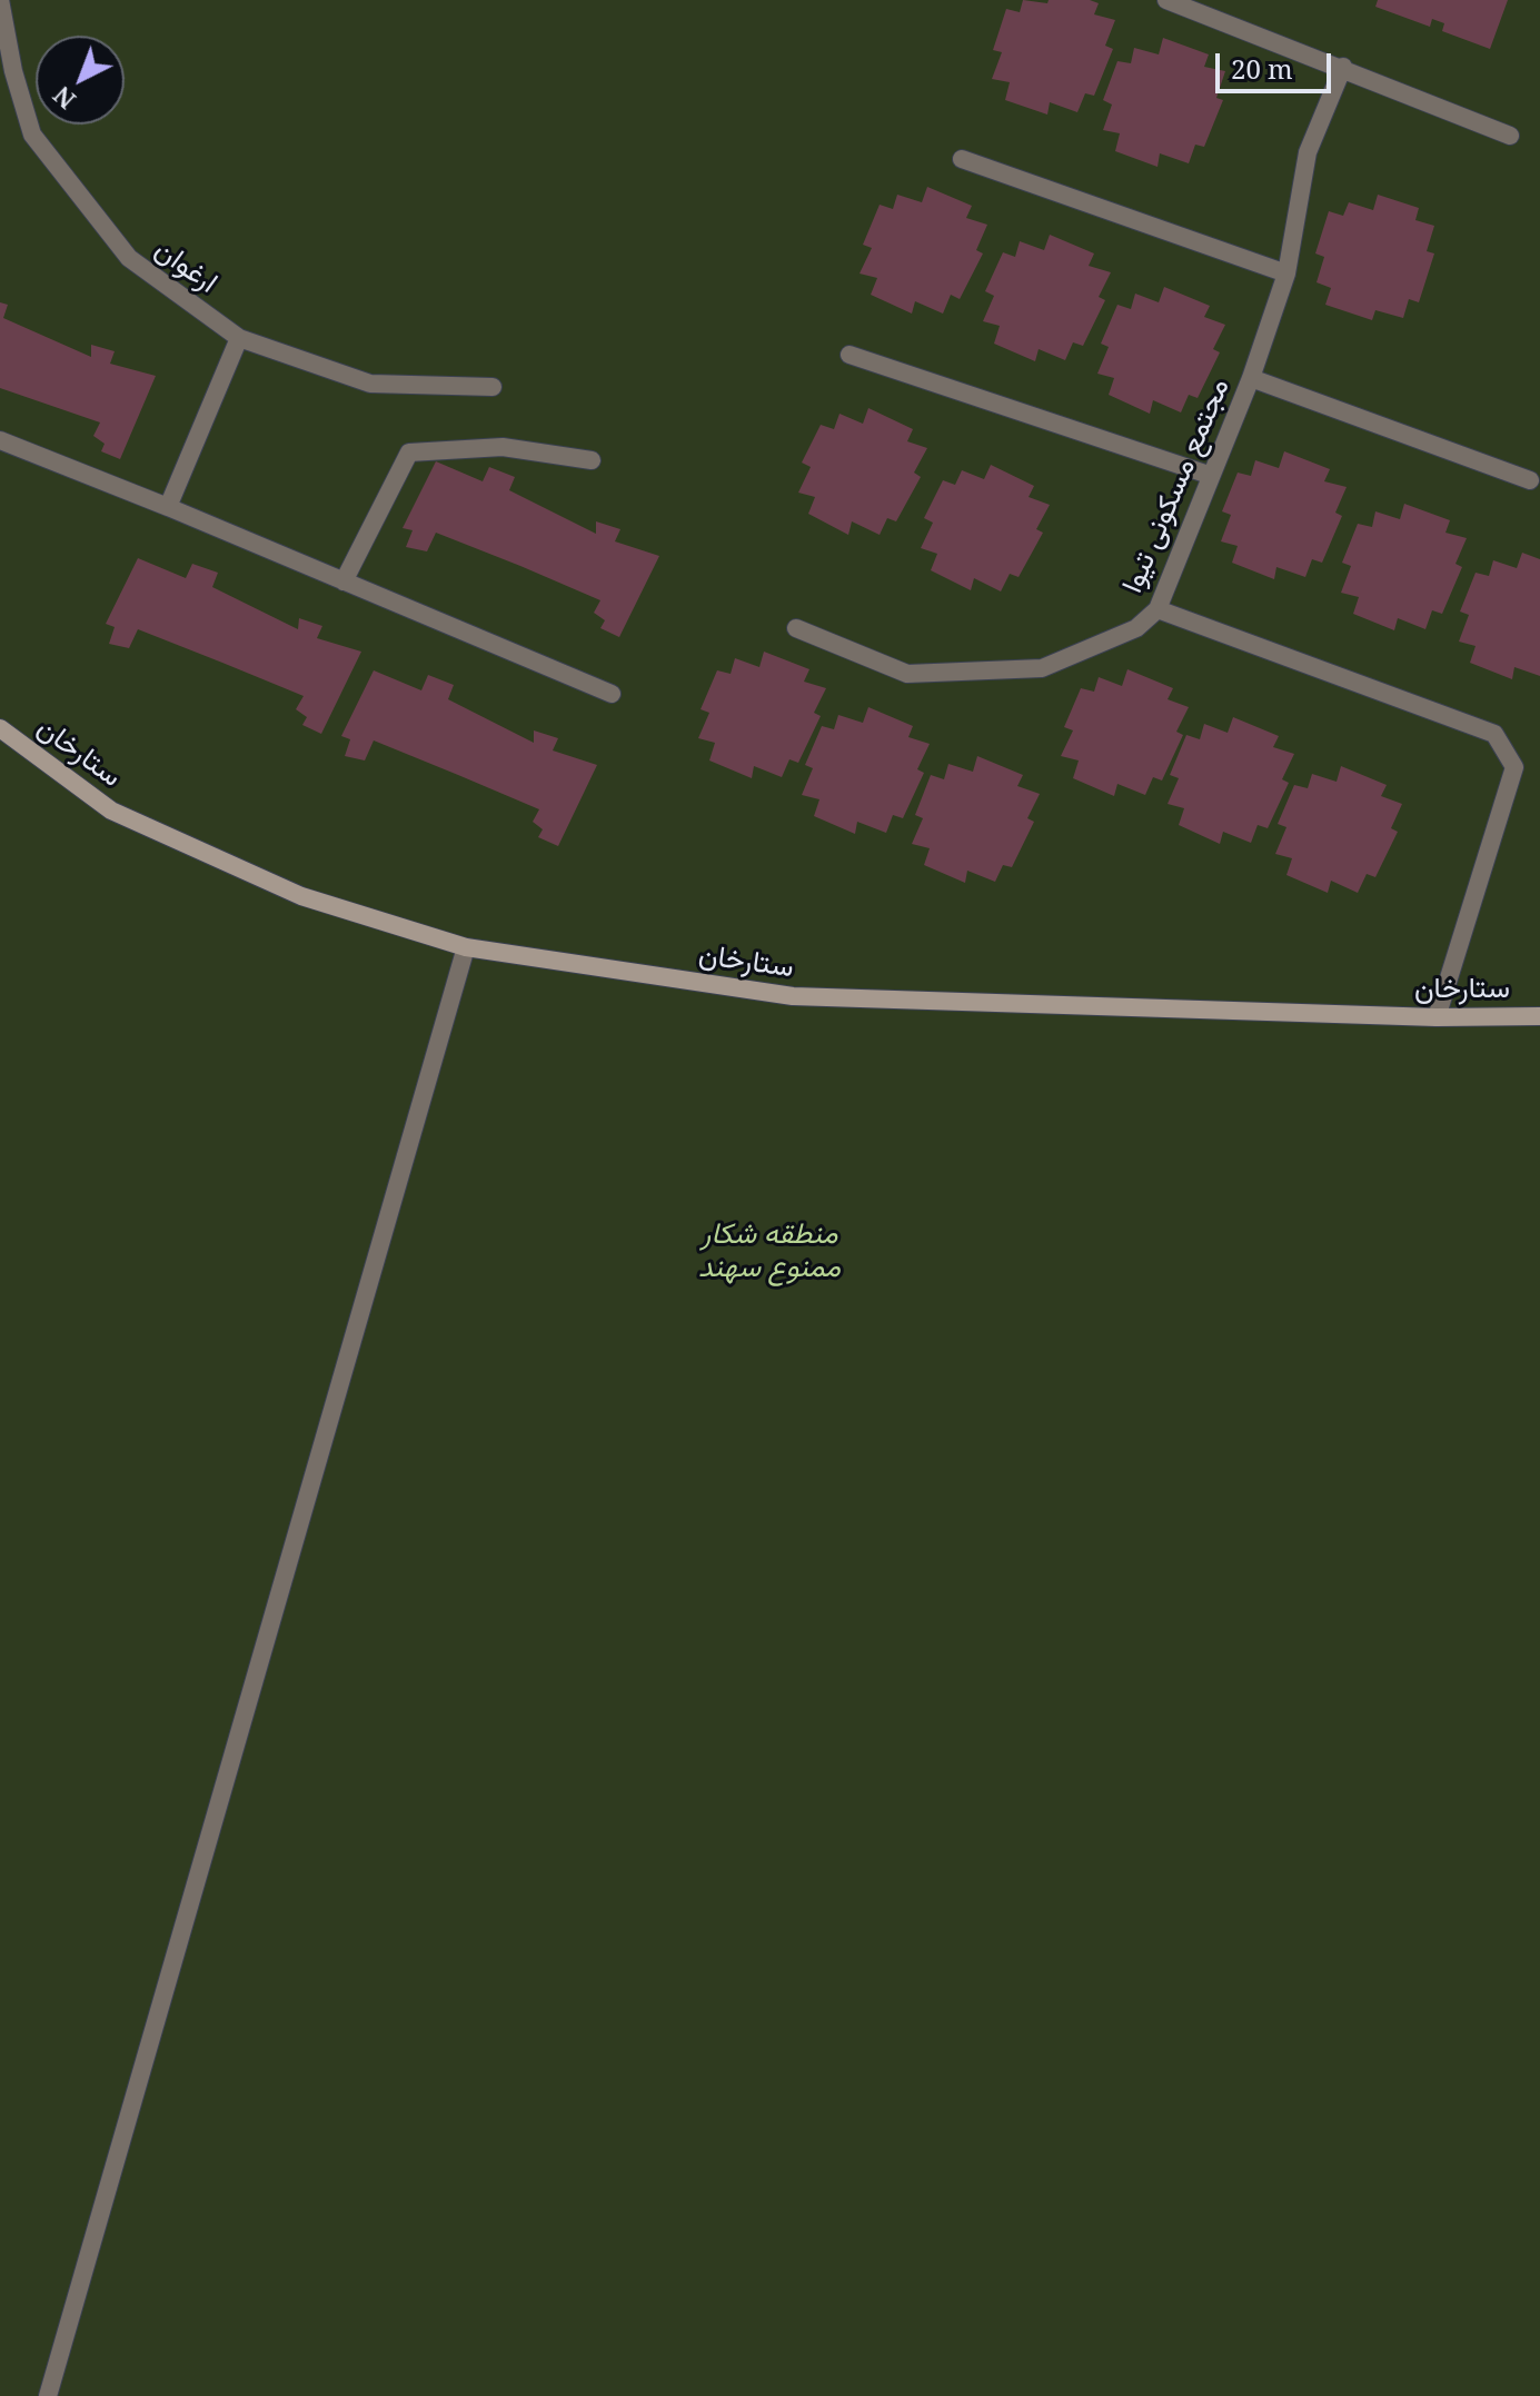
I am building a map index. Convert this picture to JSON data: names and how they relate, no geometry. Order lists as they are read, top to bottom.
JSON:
{
  "streets": {
    "street": ["ارغوان", "مجتمع مسکونی تیوا", "ستارخان"]
  },
  "parks": ["منطقه شکار ممنوع سهند"],
  "scale_bar": "20 m",
  "north": "bottom left"
}
